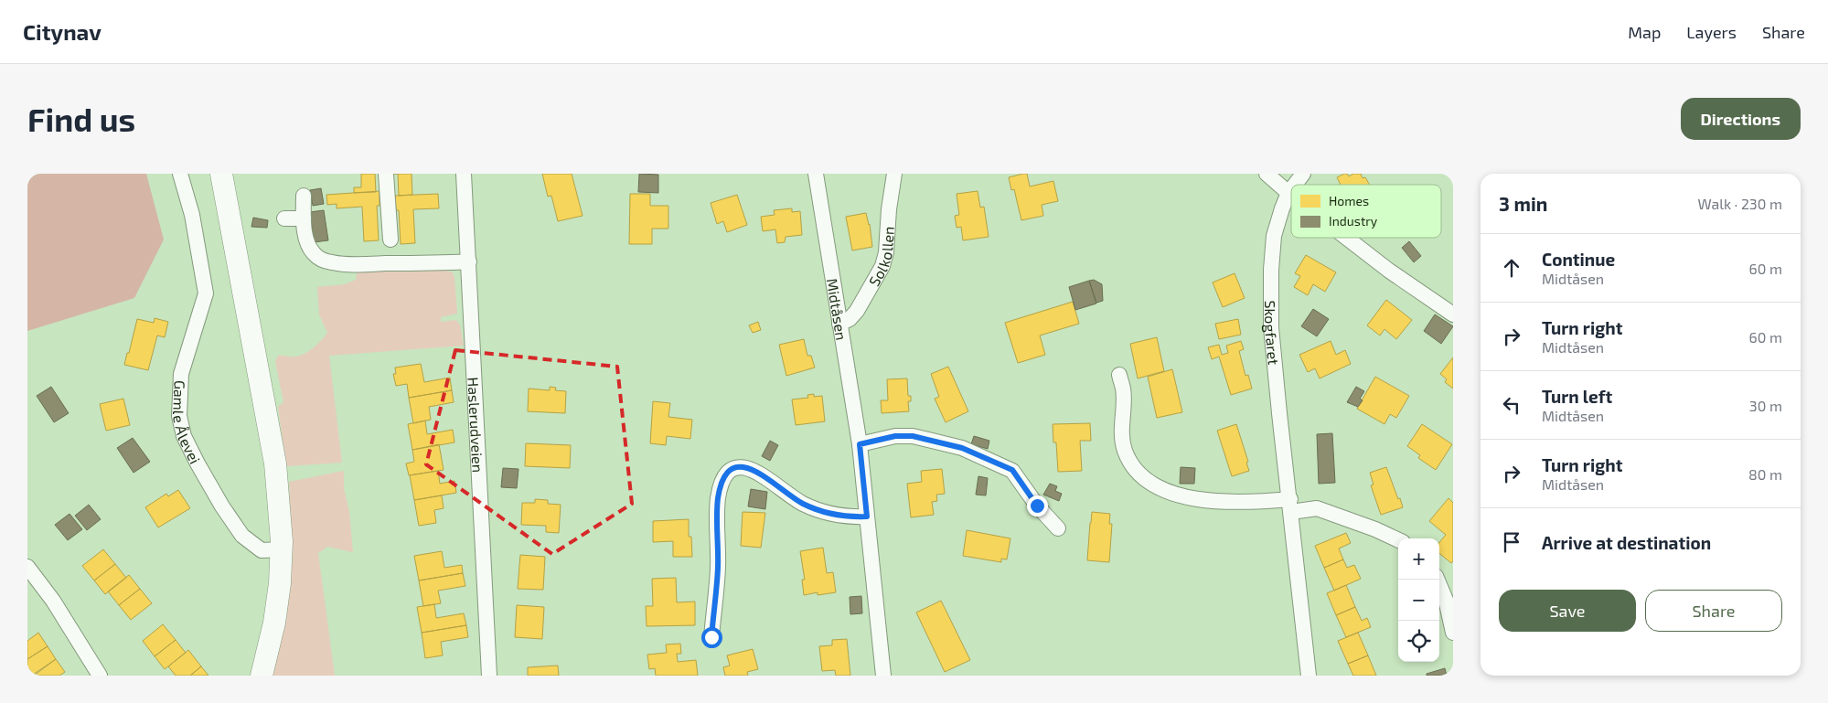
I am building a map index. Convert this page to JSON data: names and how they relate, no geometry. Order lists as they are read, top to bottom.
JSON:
{
  "streets": {
    "street": [
      "Solkollen",
      "Midtåsen",
      "Skogfaret",
      "Gamle Ålevei",
      "Haslerudveien"
    ]
  },
  "crossings": [
    ["Solkollen", "Midtåsen"]
  ],
  "legend": ["Homes", "Industry"],
  "page": {
    "header": "Citynav",
    "nav": ["Map", "Layers", "Share"],
    "buttons": [
      "Directions",
      ["Save", "Share"]
    ],
    "title": "Find us",
    "heading": ["3 min", "Walk · 230 m"],
    "list": [
      ["Continue", "Midtåsen", "60 m"],
      ["Turn right", "Midtåsen", "60 m"],
      ["Turn left", "Midtåsen", "30 m"],
      ["Turn right", "Midtåsen", "80 m"],
      "Arrive at destination"
    ],
    "map_buttons": ["+", "−"]
  }
}
